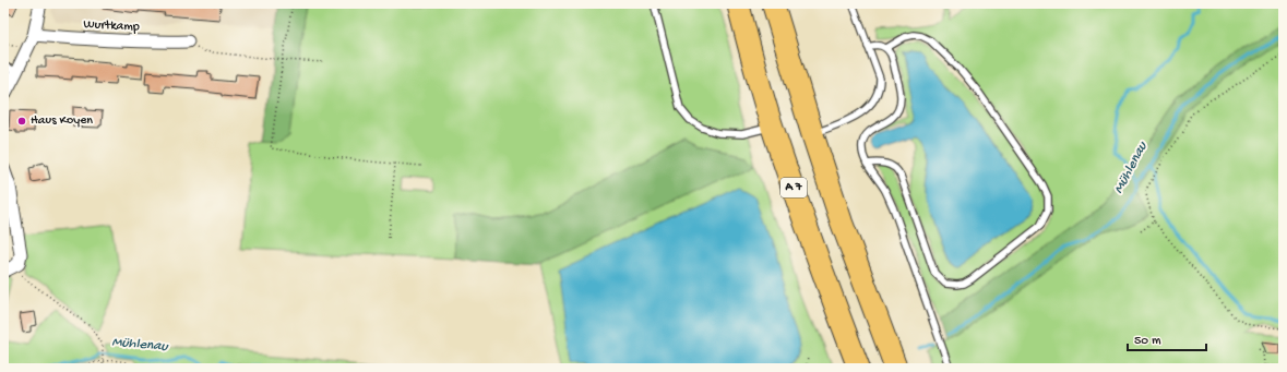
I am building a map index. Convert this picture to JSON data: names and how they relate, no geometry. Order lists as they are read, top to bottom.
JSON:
{
  "streets": {
    "highway": ["A 7"],
    "street": ["Wurtkamp"]
  },
  "water": ["Mühlenau"],
  "places": ["Haus Koyen"],
  "scale_bar": "50 m"
}
